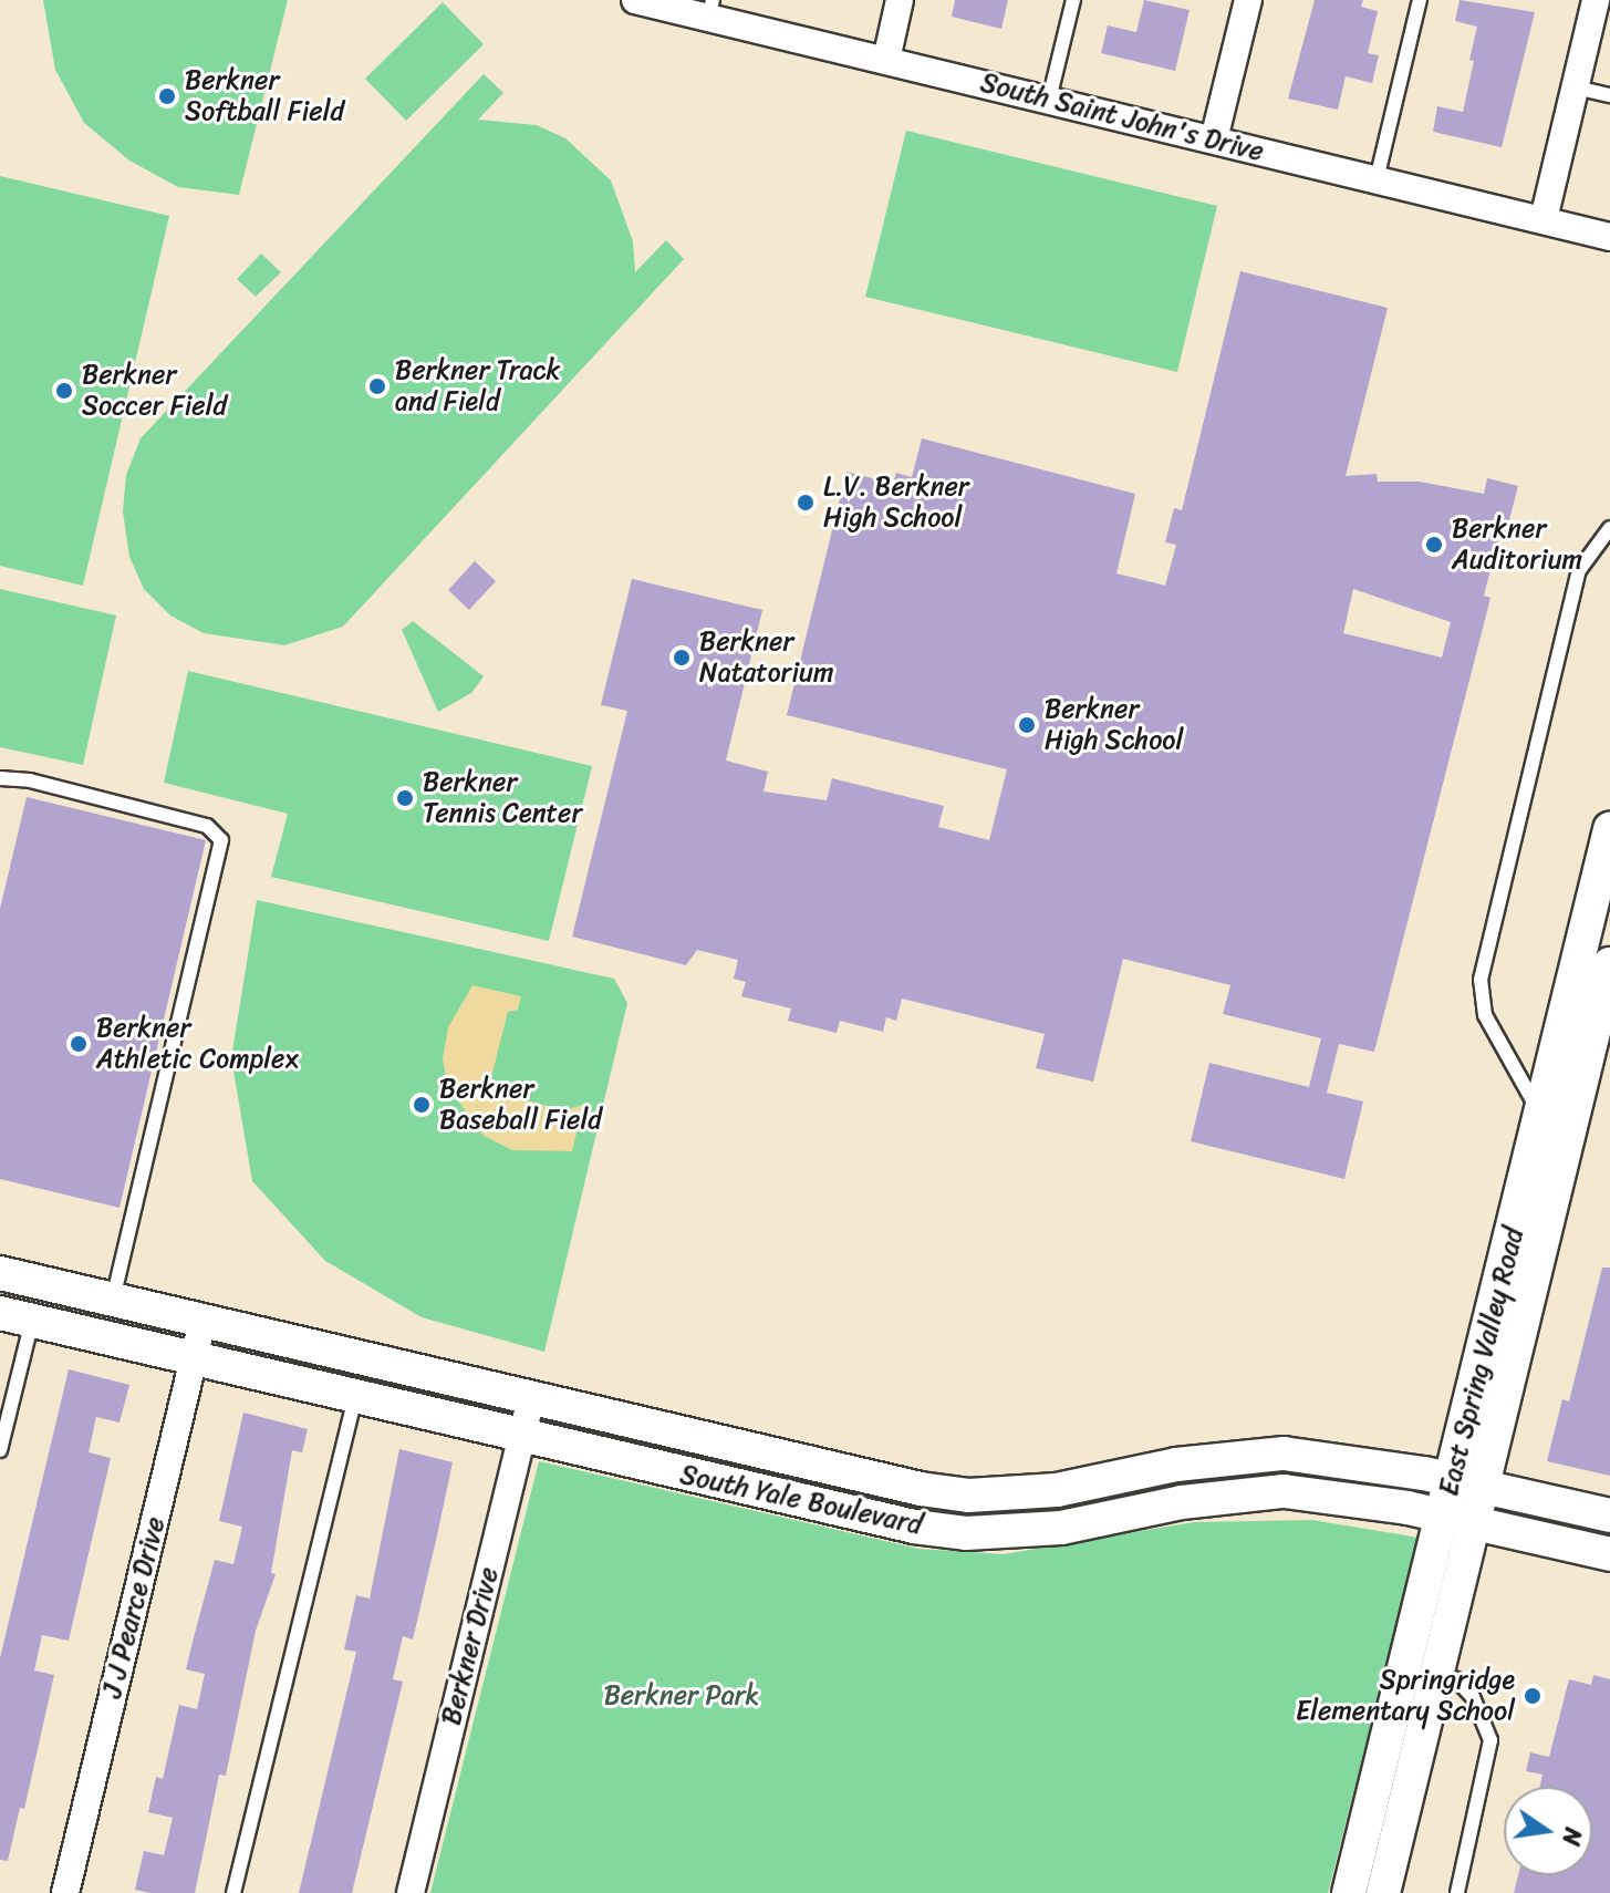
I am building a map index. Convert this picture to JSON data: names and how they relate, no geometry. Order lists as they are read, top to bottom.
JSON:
{
  "streets": {
    "street": [
      "South Saint John's Drive",
      "East Spring Valley Road",
      "South Yale Boulevard",
      "J J Pearce Drive",
      "Berkner Drive"
    ]
  },
  "crossings": [
    ["East Spring Valley Road", "South Yale Boulevard"],
    ["South Yale Boulevard", "J J Pearce Drive"],
    ["South Yale Boulevard", "Berkner Drive"]
  ],
  "parks": ["Berkner Park"],
  "places": [
    "Berkner Softball Field",
    "Berkner Track and Field",
    "Berkner Soccer Field",
    "L.V. Berkner High School",
    "Berkner Auditorium",
    "Berkner Natatorium",
    "Berkner High School",
    "Berkner Tennis Center",
    "Berkner Athletic Complex",
    "Berkner Baseball Field",
    "Springridge Elementary School"
  ],
  "north": "right"
}
